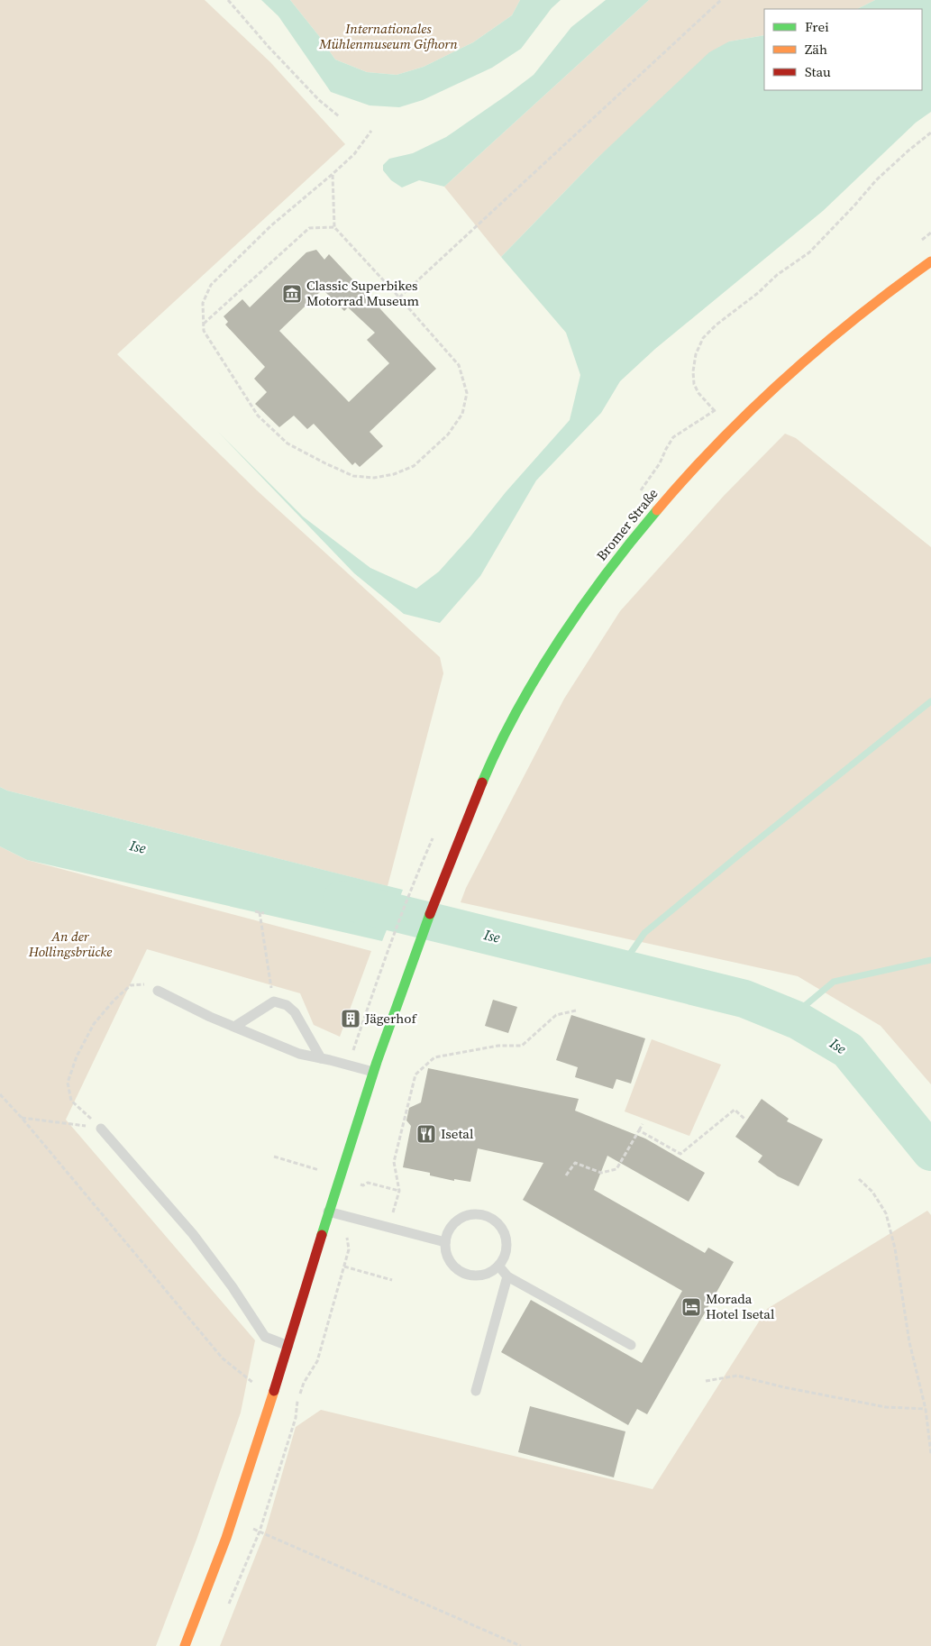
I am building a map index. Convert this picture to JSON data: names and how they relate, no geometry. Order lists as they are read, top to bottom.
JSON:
{
  "streets": {
    "main road": ["Bromer Straße"]
  },
  "water": ["Ise"],
  "parks": ["Internationales Mühlenmuseum Gifhorn", "An der Hollingsbrücke"],
  "places": {
    "museum": ["Classic Superbikes Motorrad Museum"],
    "building": ["Jägerhof"],
    "restaurant": ["Isetal"],
    "hotel": ["Morada Hotel Isetal"]
  },
  "legend": ["Frei", "Zäh", "Stau"]
}
